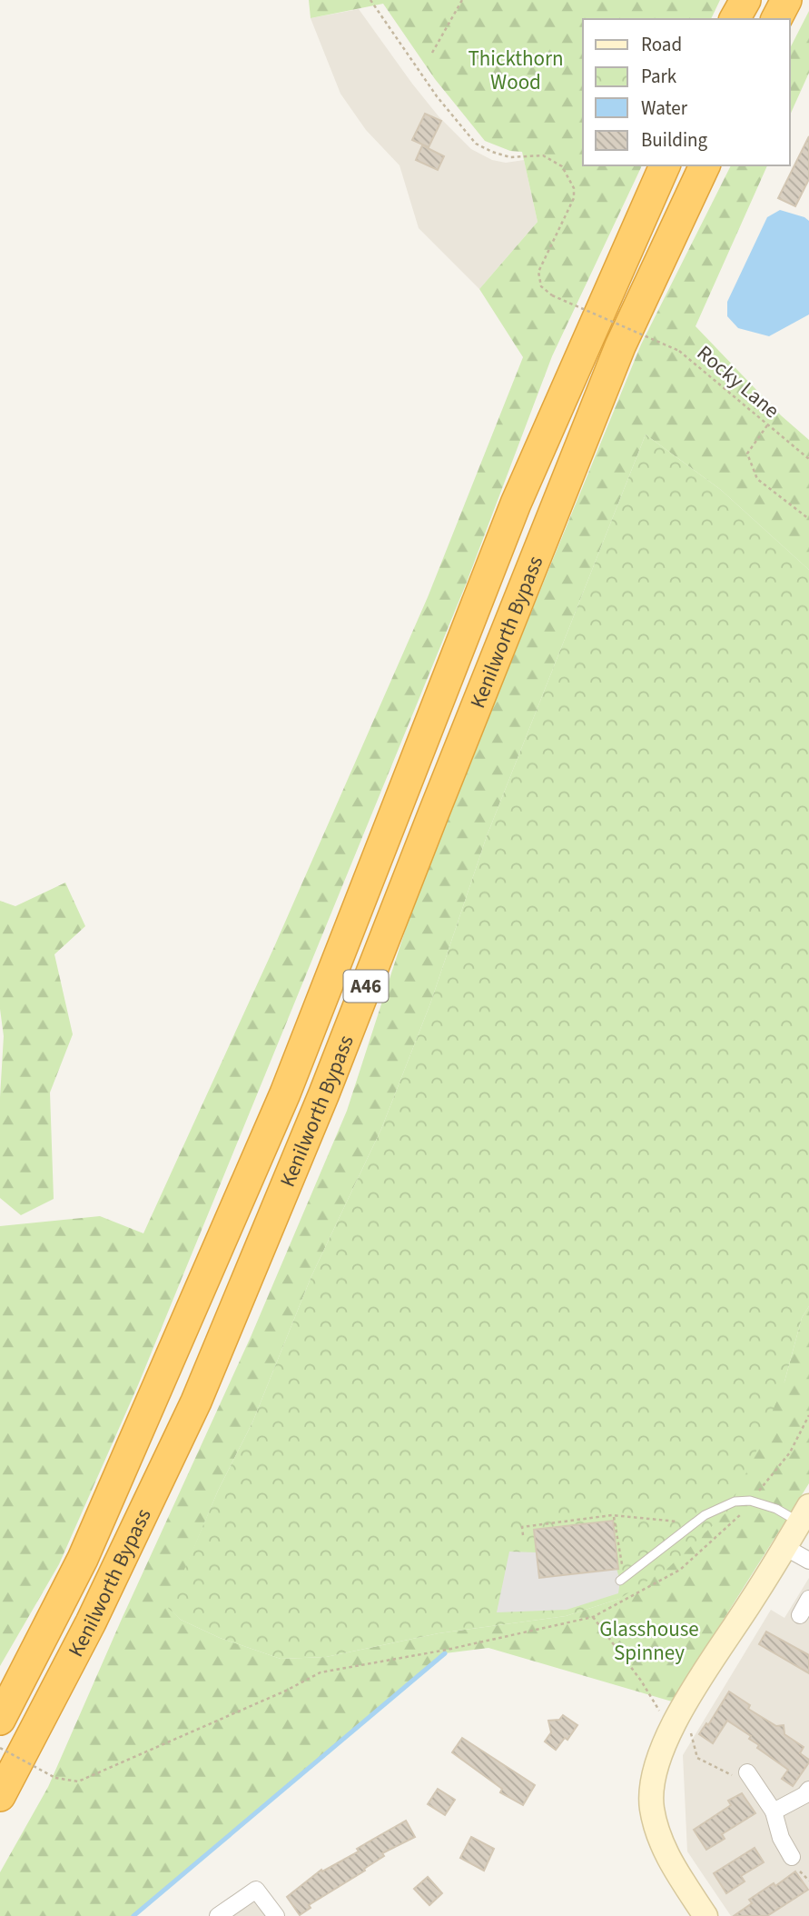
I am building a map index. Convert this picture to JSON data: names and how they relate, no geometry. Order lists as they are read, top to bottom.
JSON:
{
  "streets": {
    "highway": ["Kenilworth Bypass", "A46"],
    "path": ["Rocky Lane"]
  },
  "parks": ["Thickthorn Wood", "Glasshouse Spinney"],
  "legend": [
    "Road",
    "Park",
    "Water",
    "Building"
  ]
}
